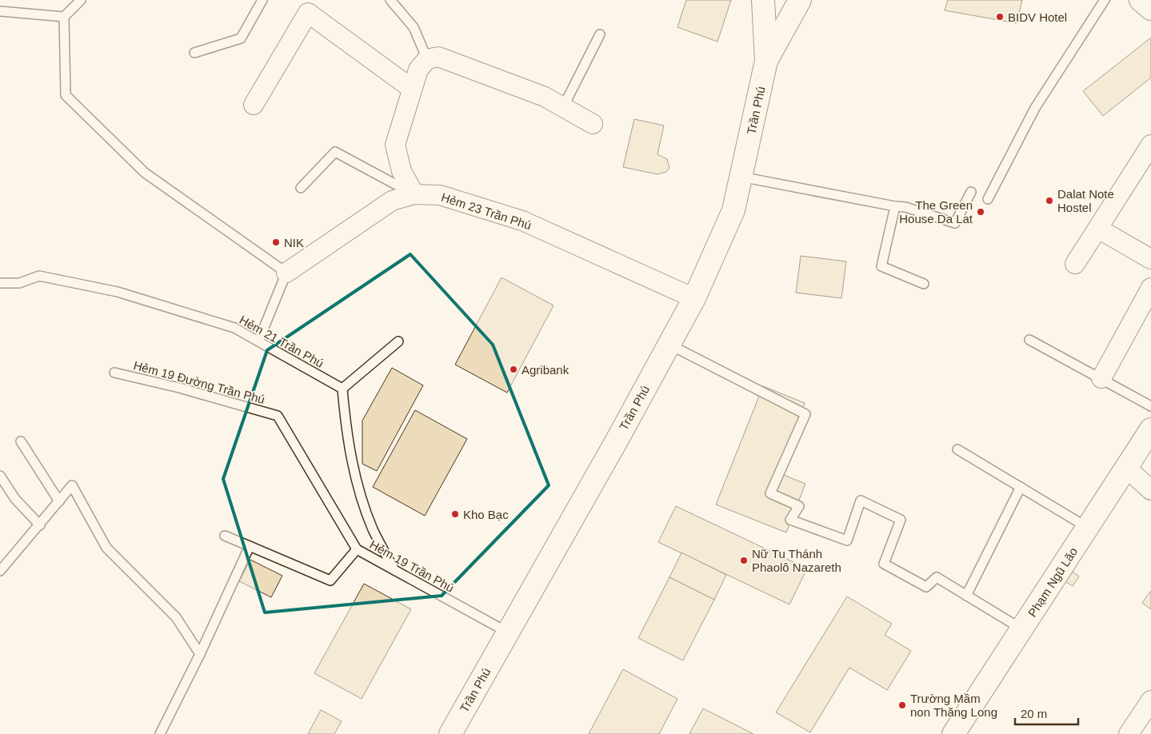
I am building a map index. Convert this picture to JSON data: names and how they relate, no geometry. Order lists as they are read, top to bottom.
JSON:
{
  "streets": {
    "main road": ["Trần Phú", "Phạm Ngũ Lão"],
    "street": ["Hẻm 23 Trần Phú"],
    "lane": ["Hẻm 21 Trần Phú", "Hẻm 19 Đường Trần Phú", "Hẻm 19 Trần Phú"]
  },
  "crossings": [
    ["Trần Phú", "Hẻm 23 Trần Phú"],
    ["Trần Phú", "Hẻm 19 Trần Phú"],
    ["Hẻm 19 Đường Trần Phú", "Hẻm 19 Trần Phú"]
  ],
  "places": [
    "BIDV Hotel",
    "Dalat Note Hostel",
    "The Green House Da Lat",
    "NIK",
    "Agribank",
    "Kho Bạc",
    "Nữ Tu Thánh Phaolô Nazareth",
    "Trường Mầm non Thăng Long"
  ],
  "scale_bar": "20 m"
}
